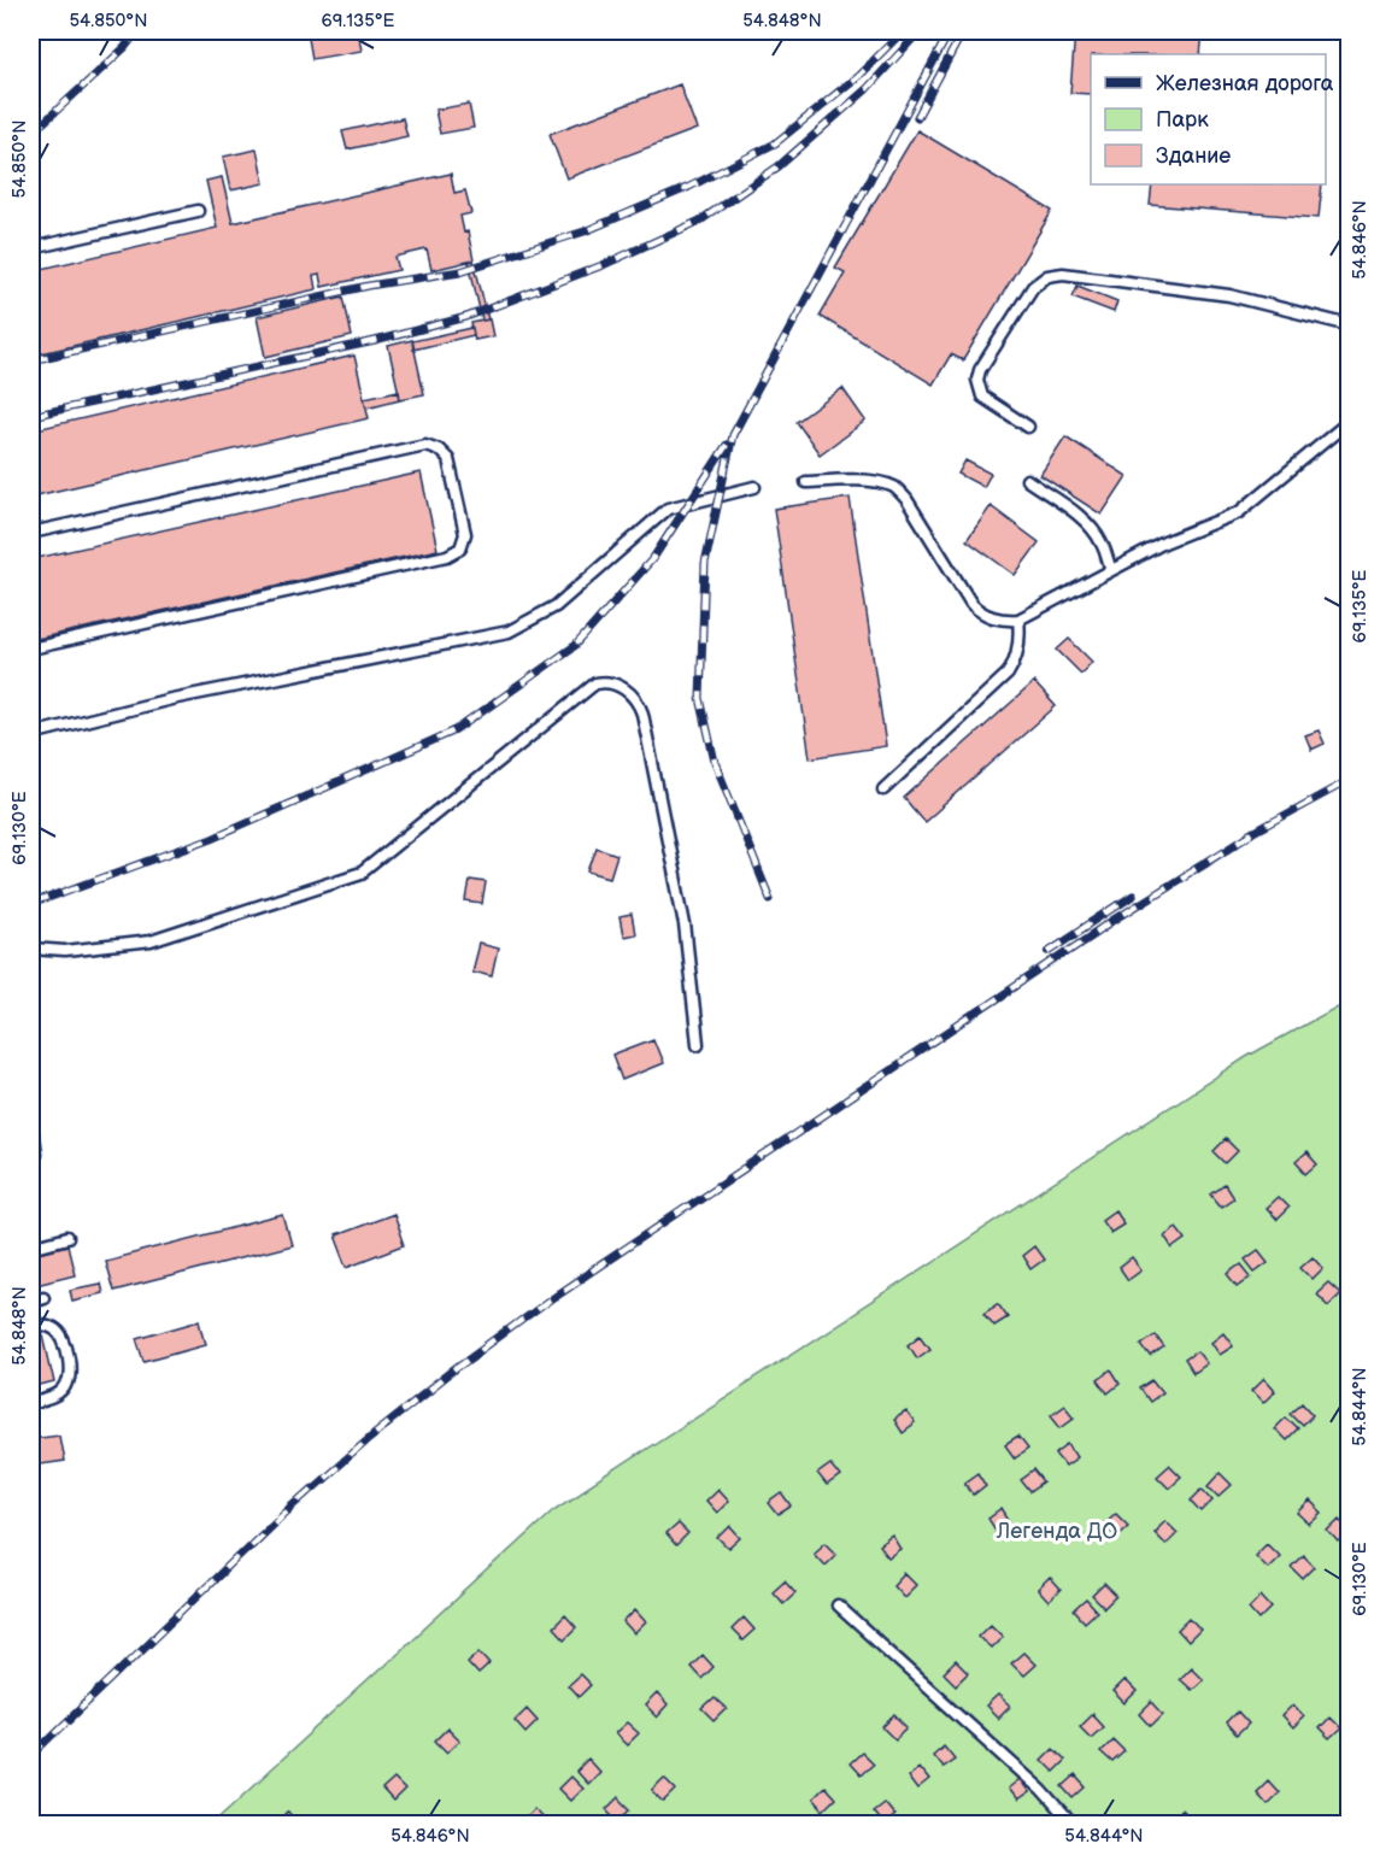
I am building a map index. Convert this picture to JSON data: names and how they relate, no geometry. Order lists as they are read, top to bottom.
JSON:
{
  "parks": ["Легенда ДО"],
  "legend": ["Железная дорога", "Парк", "Здание"],
  "coordinates": [
    "54.850°N",
    "69.135°E",
    "54.848°N",
    "54.846°N",
    "69.130°E",
    "54.844°N"
  ]
}
